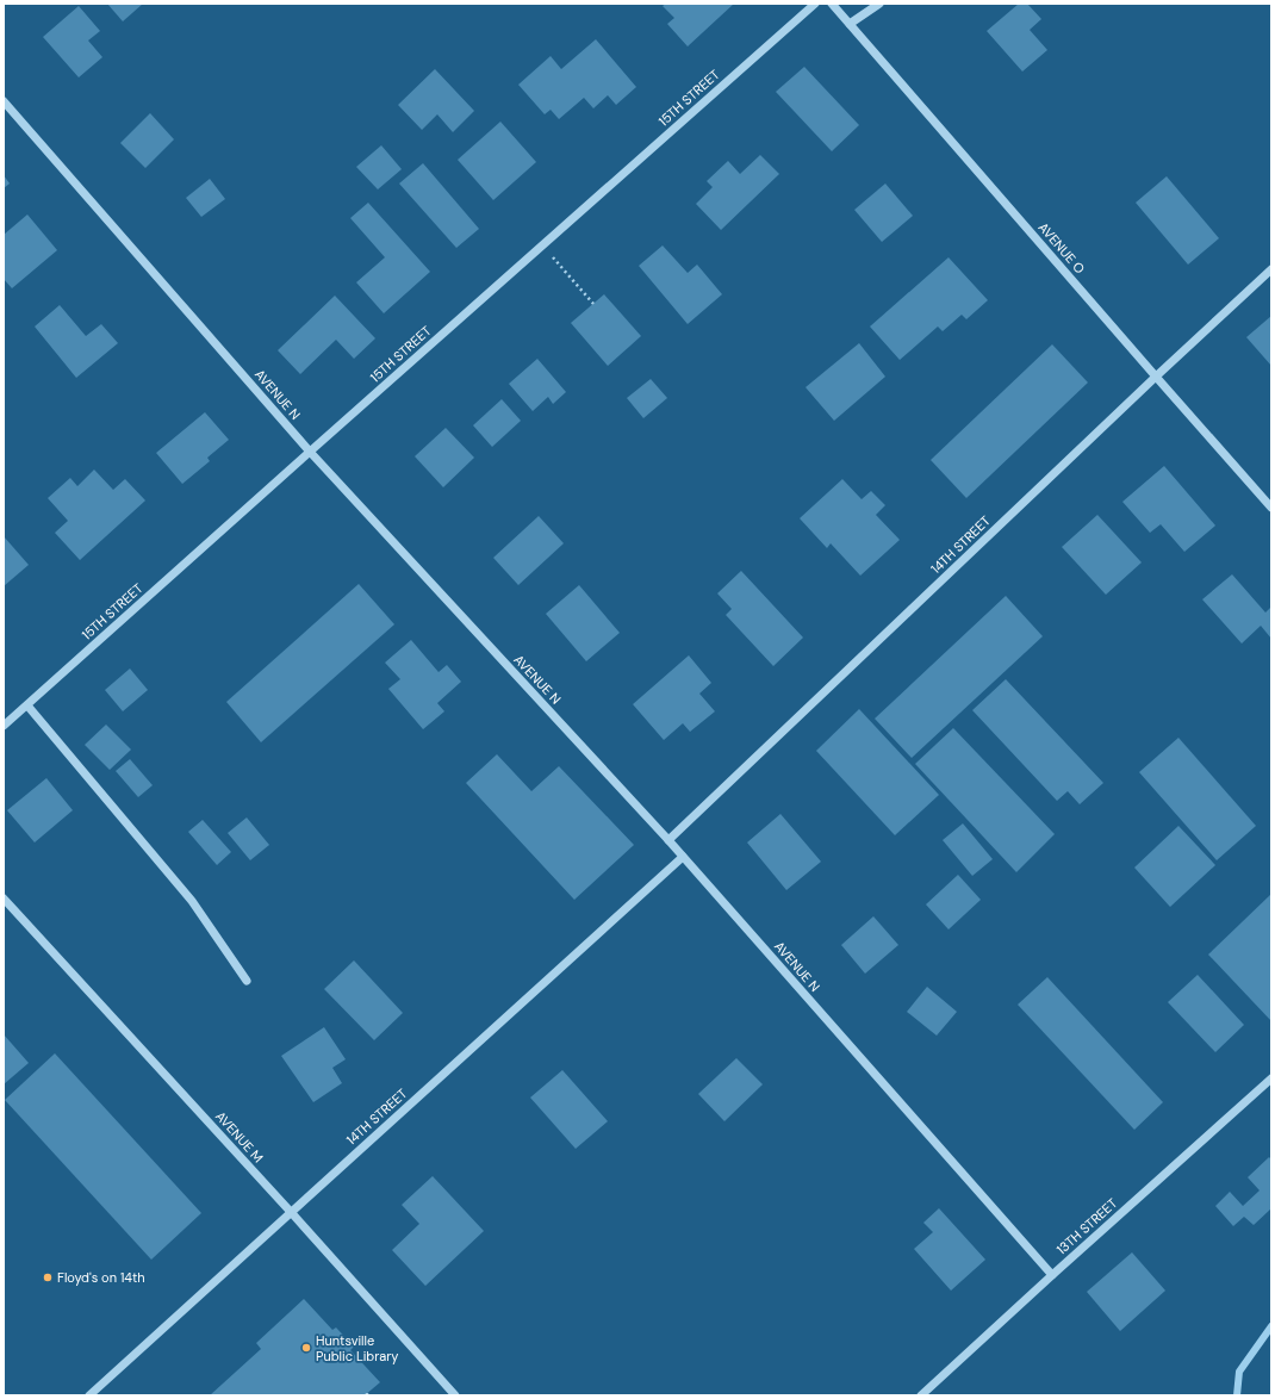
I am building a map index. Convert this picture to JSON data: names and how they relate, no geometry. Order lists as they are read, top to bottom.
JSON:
{
  "streets": {
    "street": [
      "15TH STREET",
      "AVENUE O",
      "AVENUE N",
      "14TH STREET",
      "AVENUE M",
      "13TH STREET"
    ]
  },
  "crossings": [
    ["15TH STREET", "AVENUE N"],
    ["AVENUE O", "14TH STREET"],
    ["AVENUE N", "14TH STREET"],
    ["AVENUE N", "13TH STREET"],
    ["14TH STREET", "AVENUE M"]
  ],
  "places": ["Floyd's on 14th", "Huntsville Public Library"]
}
